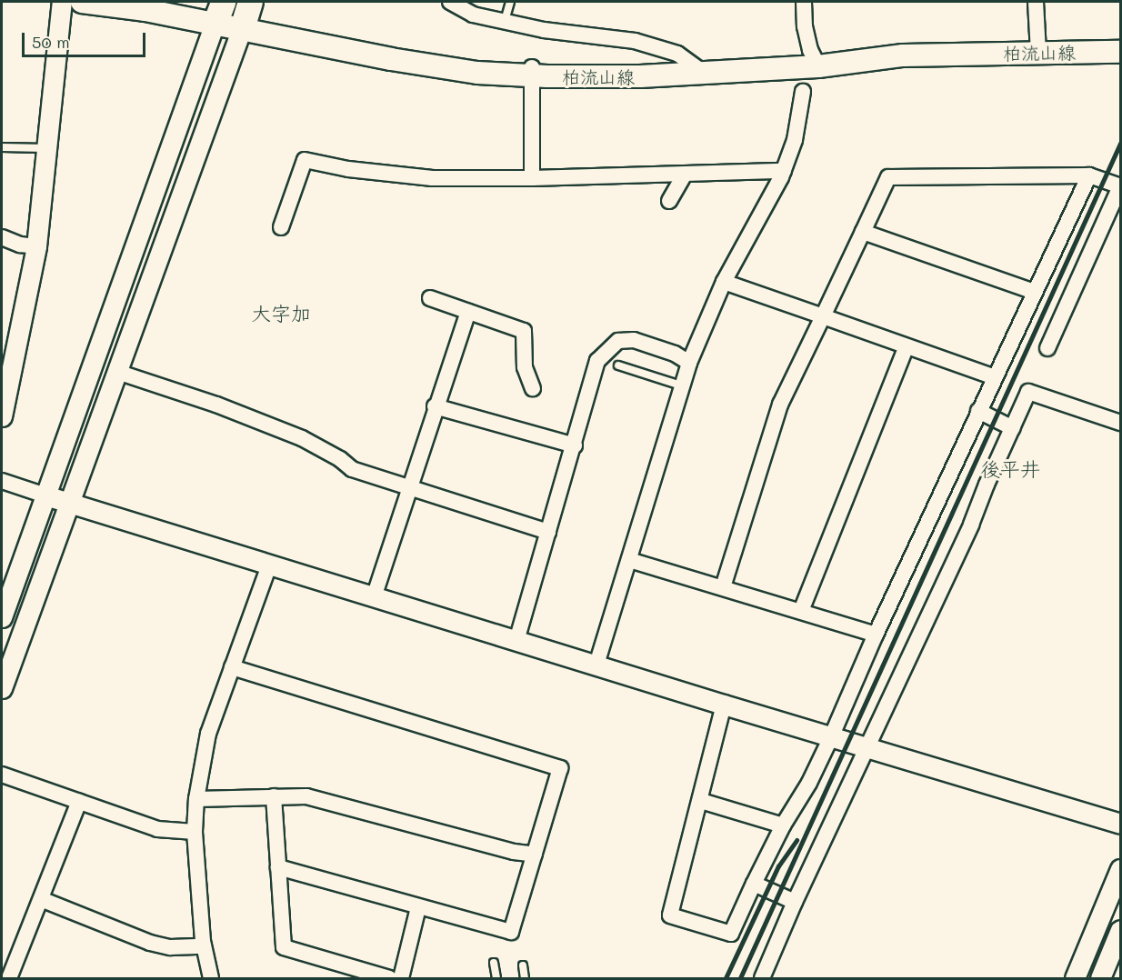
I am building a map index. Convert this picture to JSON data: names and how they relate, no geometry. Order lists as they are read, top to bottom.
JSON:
{
  "streets": {
    "main road": ["柏流山線"]
  },
  "districts": ["大字加", "後平井"],
  "scale_bar": "50 m"
}
